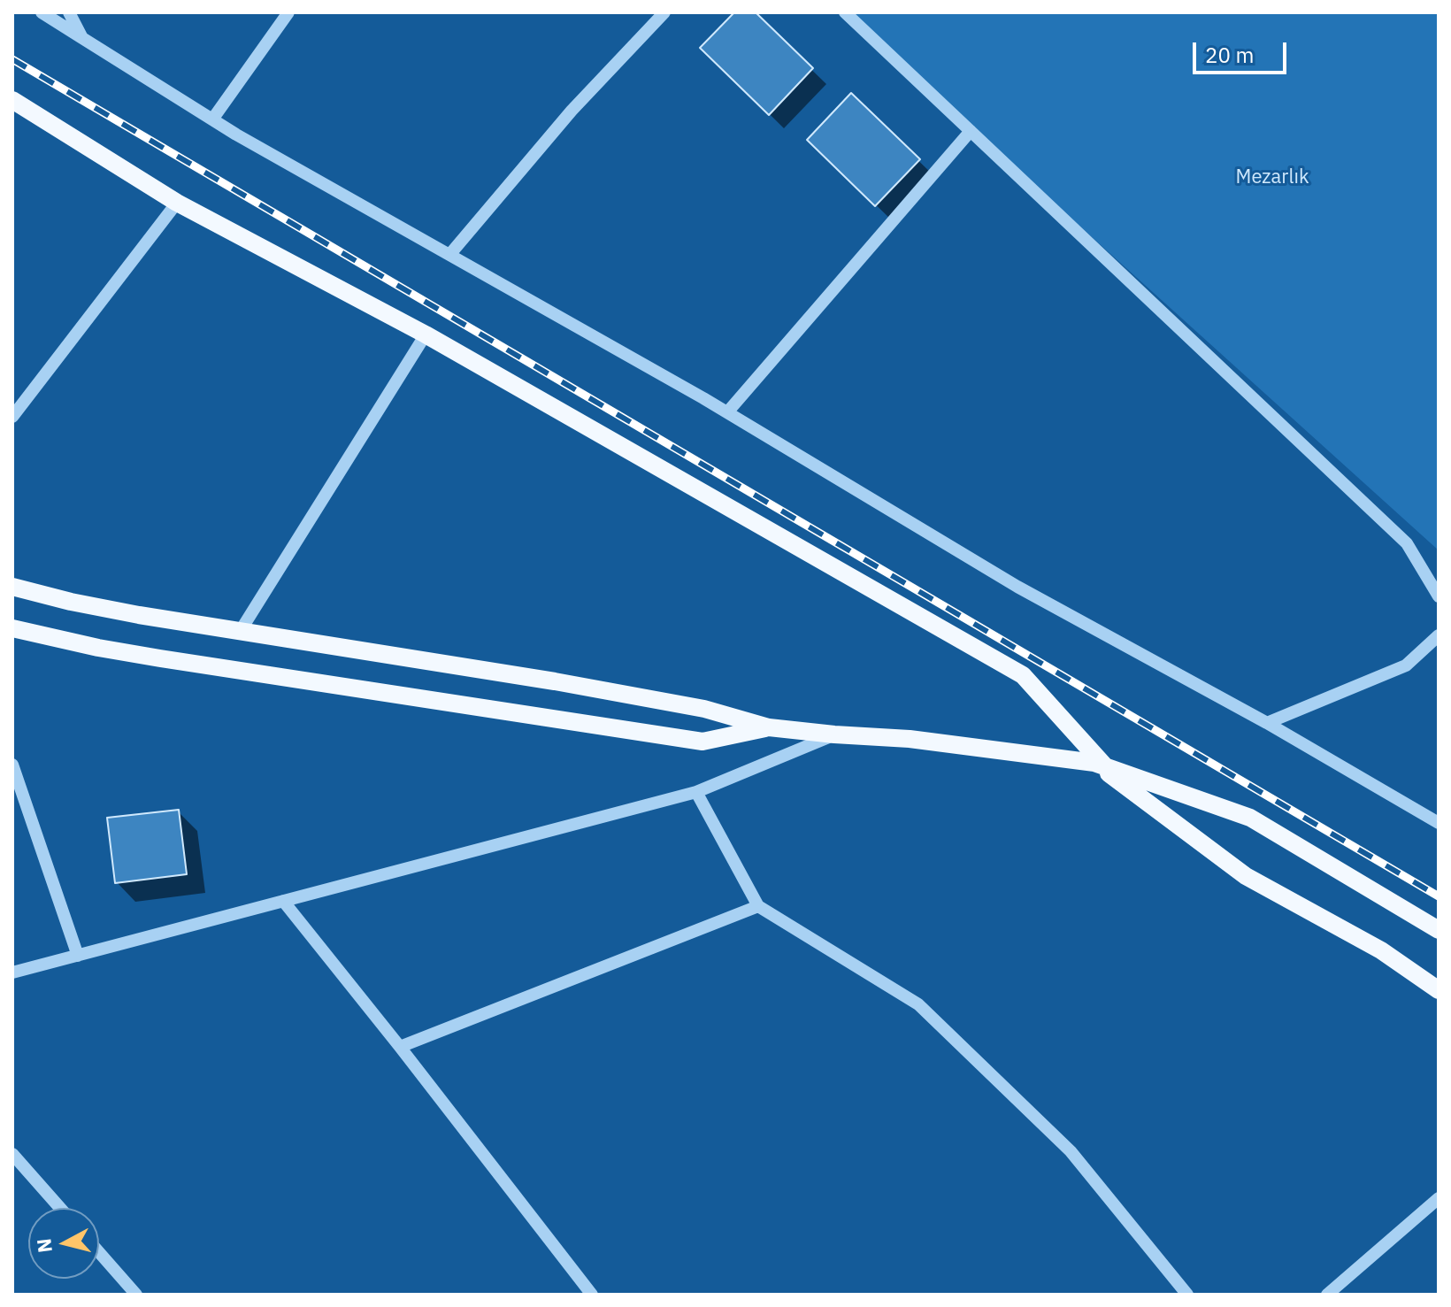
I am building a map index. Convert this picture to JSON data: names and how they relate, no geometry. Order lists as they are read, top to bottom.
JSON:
{
  "parks": ["Mezarlık"],
  "scale_bar": "20 m",
  "north": "left"
}
